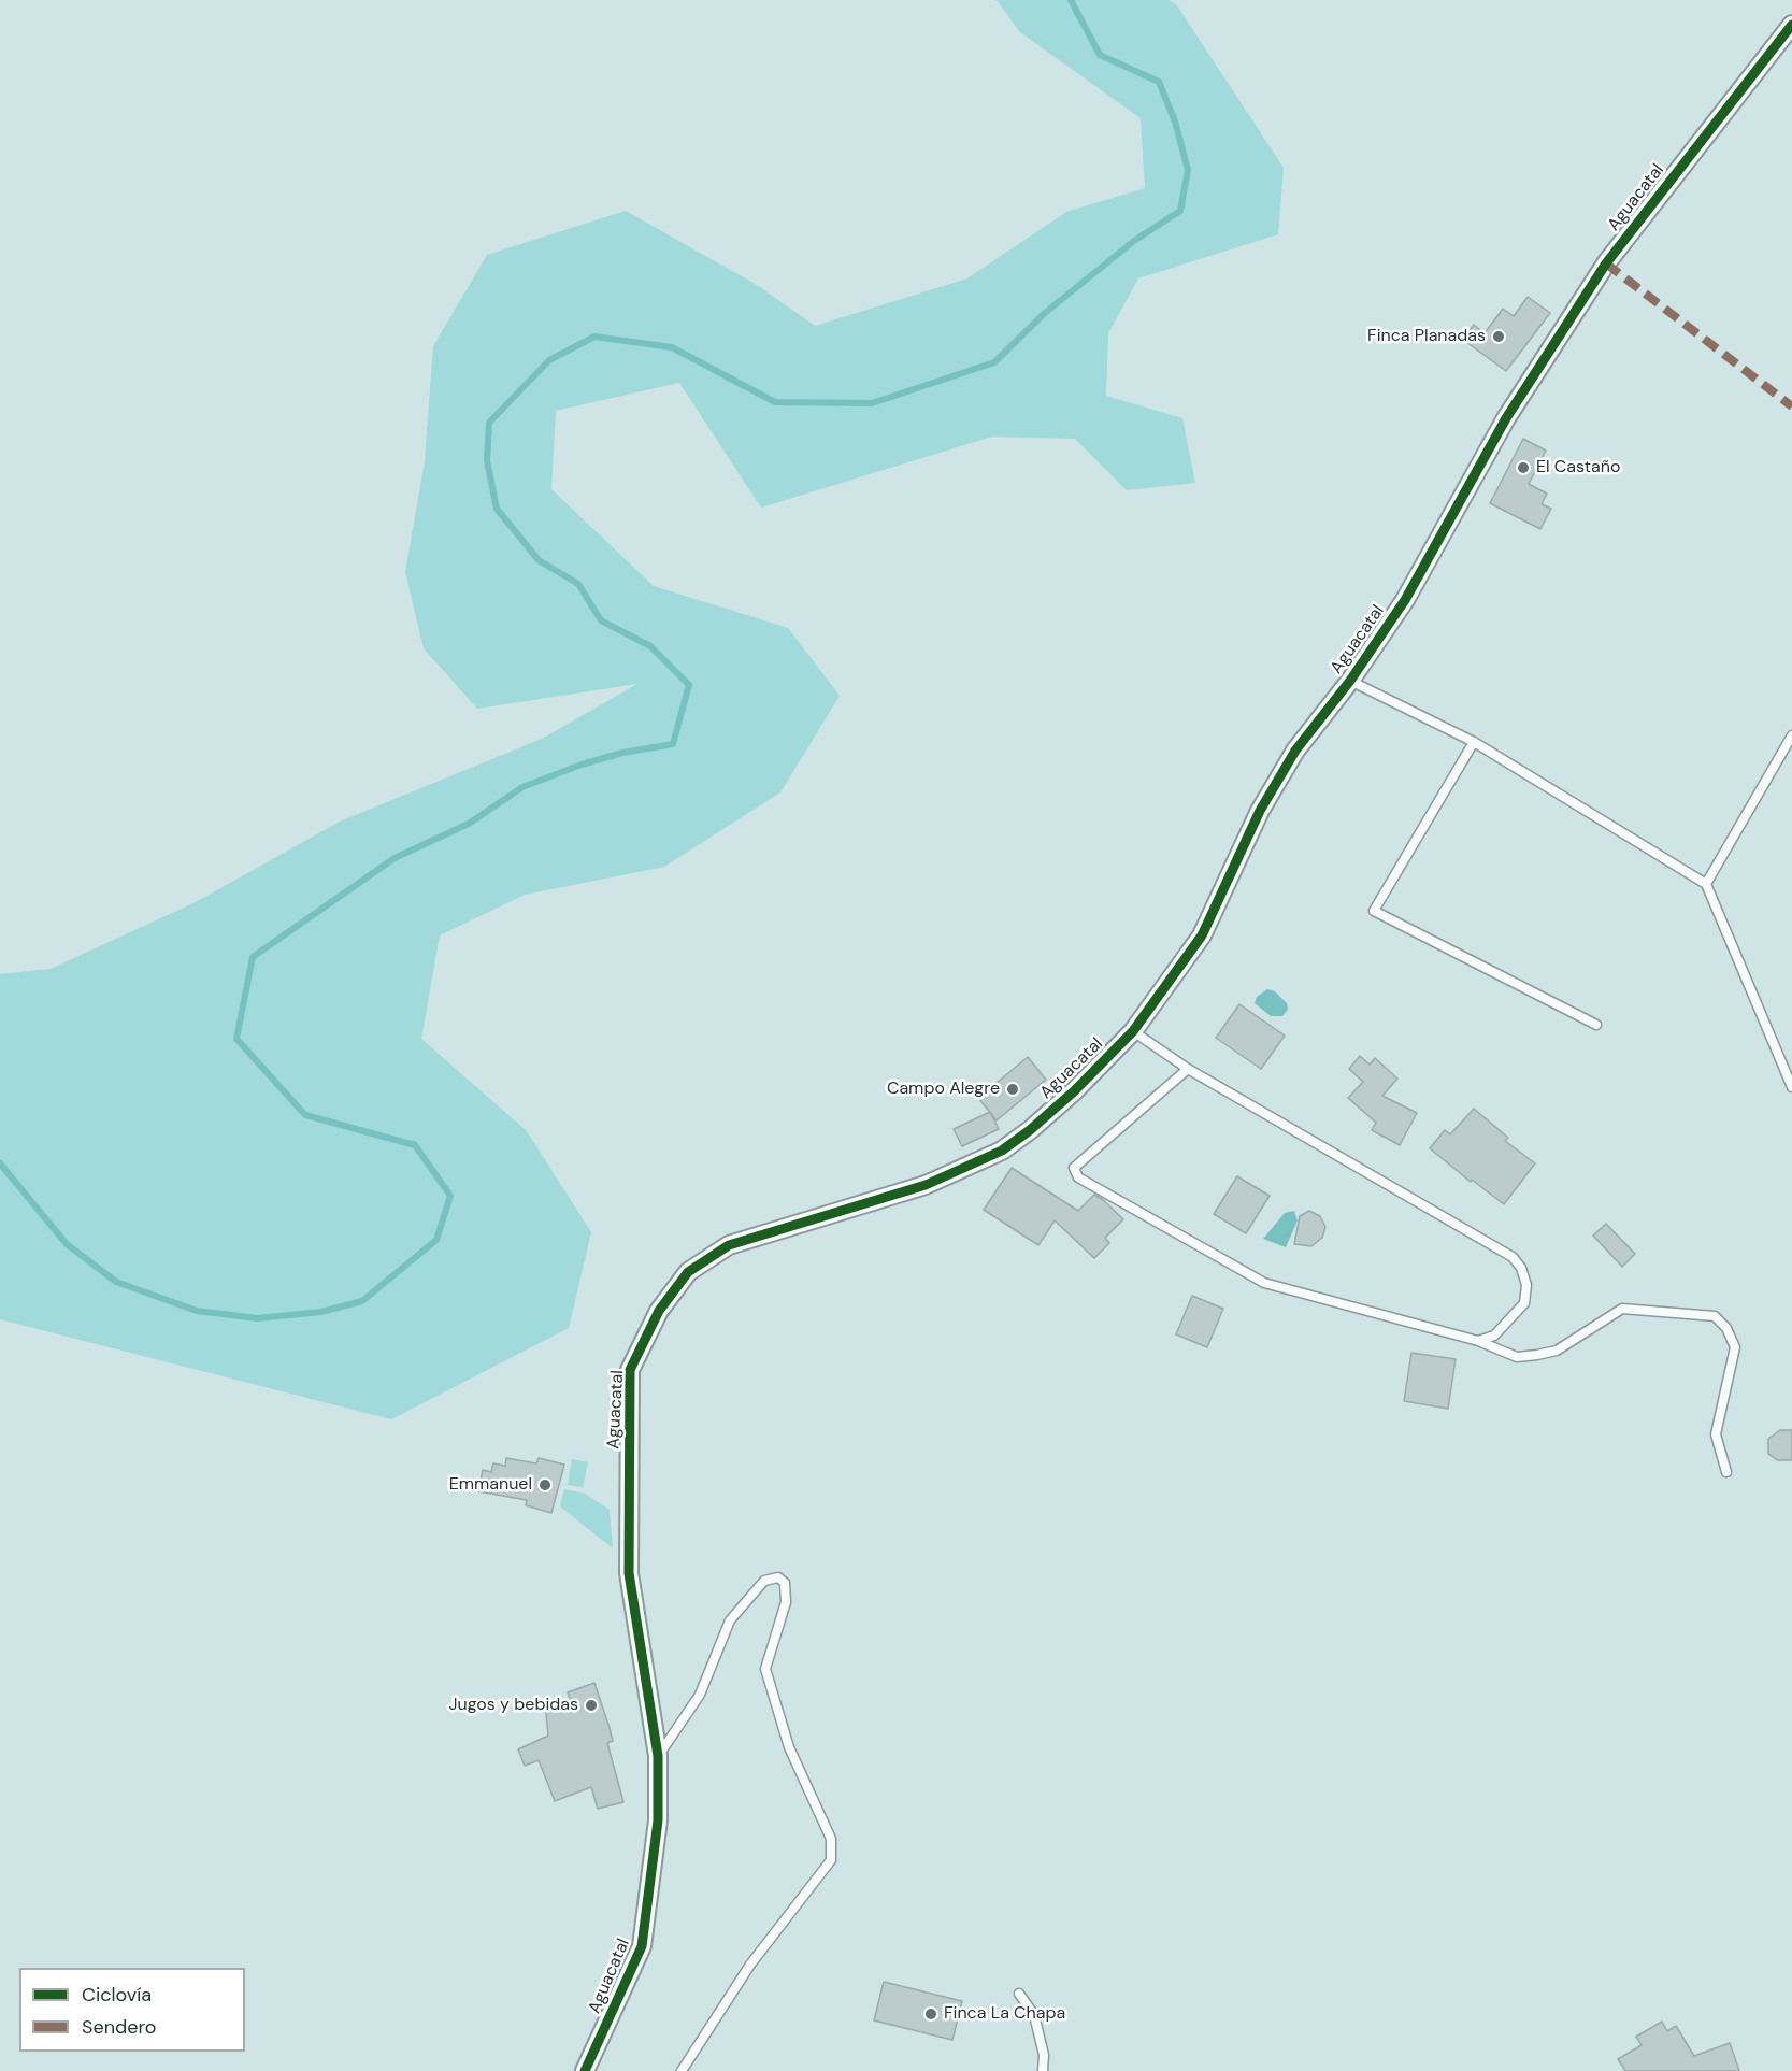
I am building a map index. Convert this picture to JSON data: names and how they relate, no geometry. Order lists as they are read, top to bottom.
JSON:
{
  "streets": {
    "street": ["Aguacatal"]
  },
  "places": [
    "Finca Planadas",
    "El Castaño",
    "Campo Alegre",
    "Emmanuel",
    "Jugos y bebidas",
    "Finca La Chapa"
  ],
  "legend": ["Ciclovía", "Sendero"]
}
